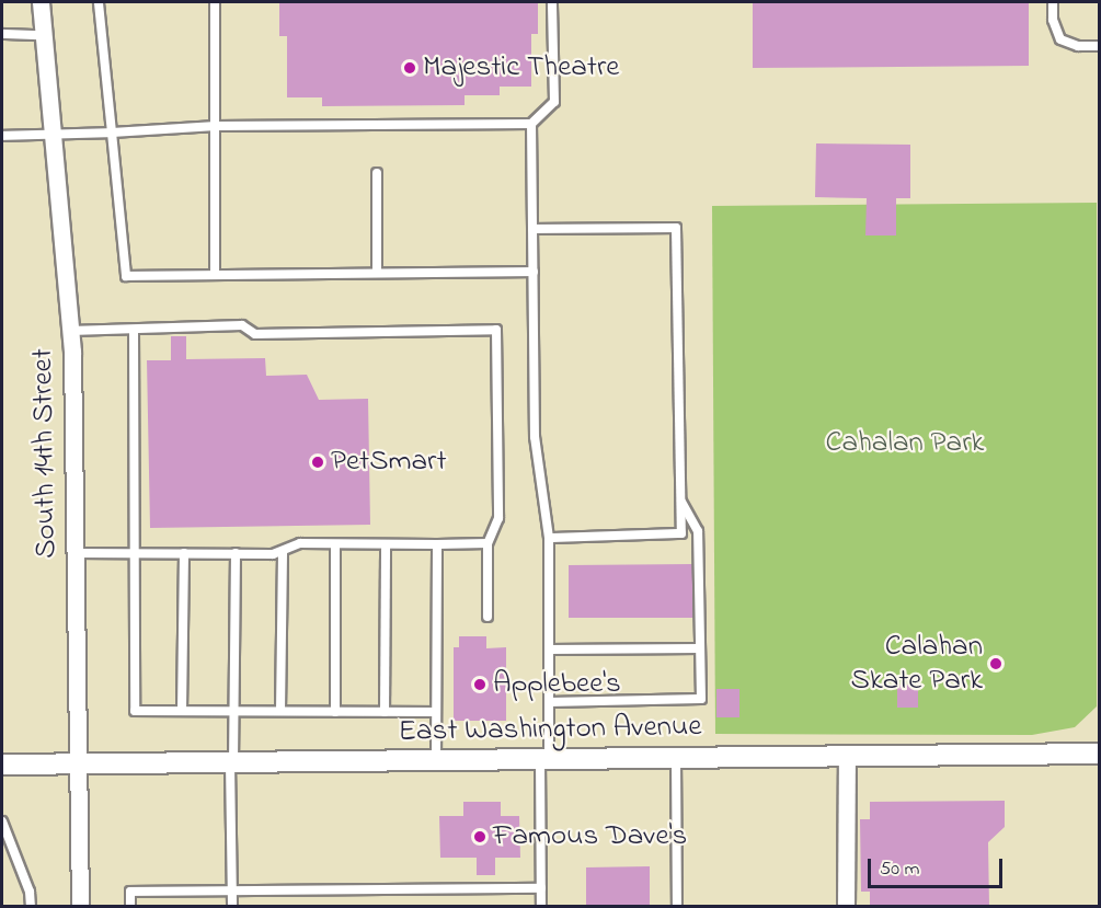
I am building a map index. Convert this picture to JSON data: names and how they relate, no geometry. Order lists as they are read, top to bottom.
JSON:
{
  "streets": {
    "street": ["South 14th Street", "East Washington Avenue"]
  },
  "crossings": [
    ["South 14th Street", "East Washington Avenue"]
  ],
  "parks": ["Cahalan Park"],
  "places": [
    "Majestic Theatre",
    "PetSmart",
    "Calahan Skate Park",
    "Applebee's",
    "Famous Dave's"
  ],
  "scale_bar": "50 m"
}
